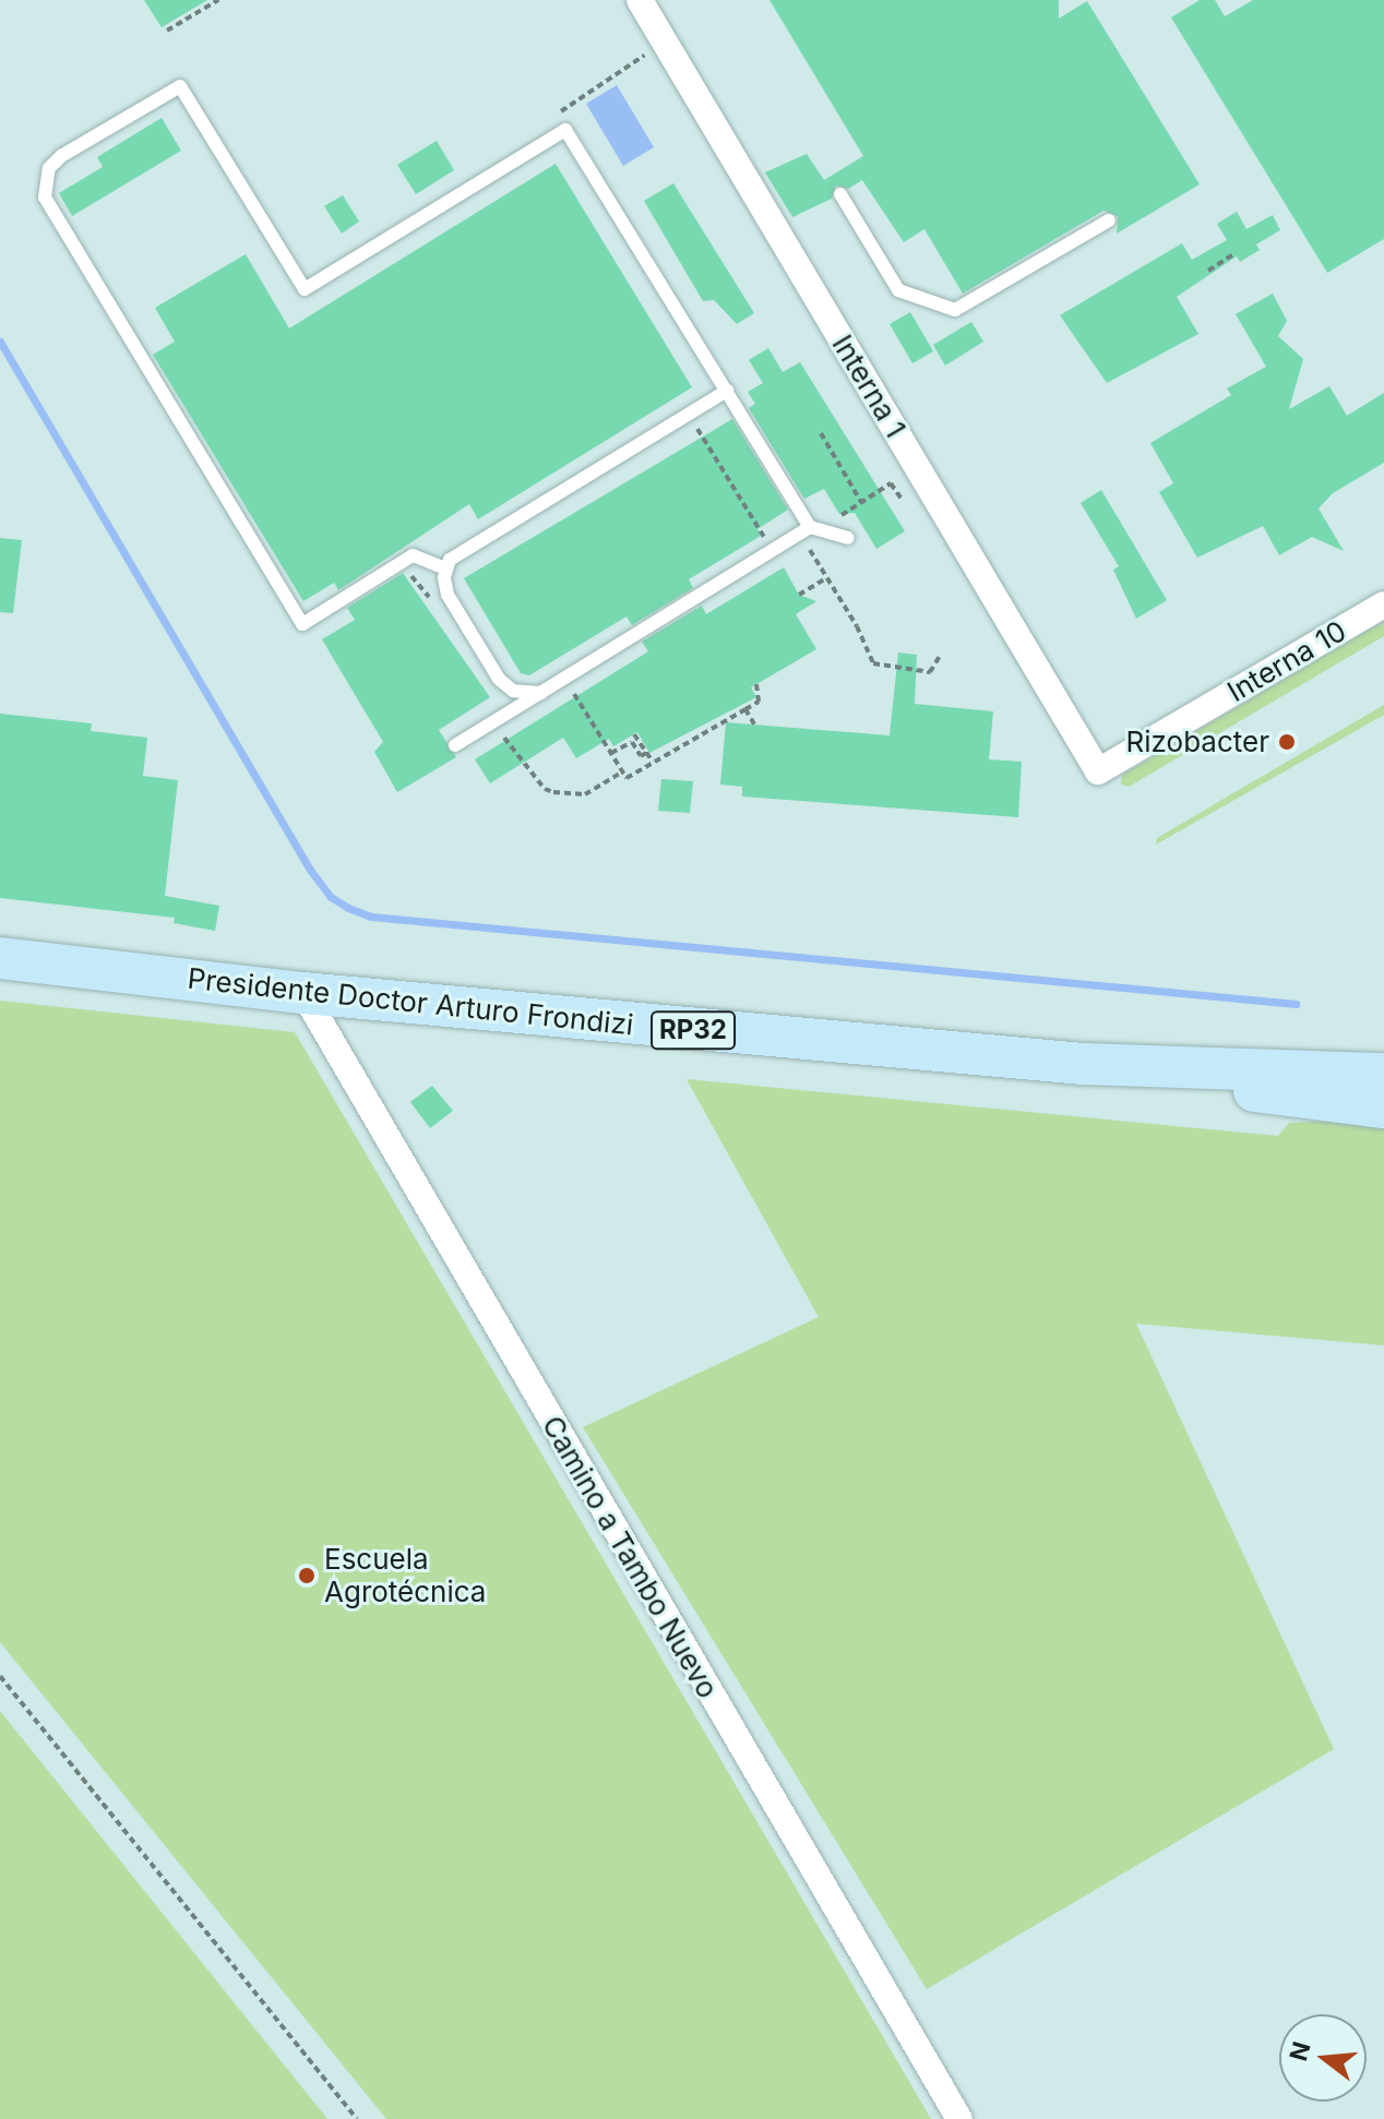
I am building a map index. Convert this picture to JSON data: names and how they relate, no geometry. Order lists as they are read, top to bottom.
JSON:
{
  "streets": {
    "main road": ["Presidente Doctor Arturo Frondizi", "RP32"],
    "street": ["Interna 1", "Interna 10", "Camino a Tambo Nuevo"]
  },
  "crossings": [
    ["Interna 1", "Interna 10"],
    ["Presidente Doctor Arturo Frondizi", "Camino a Tambo Nuevo"]
  ],
  "places": ["Rizobacter", "Escuela Agrotécnica"],
  "north": "left"
}
